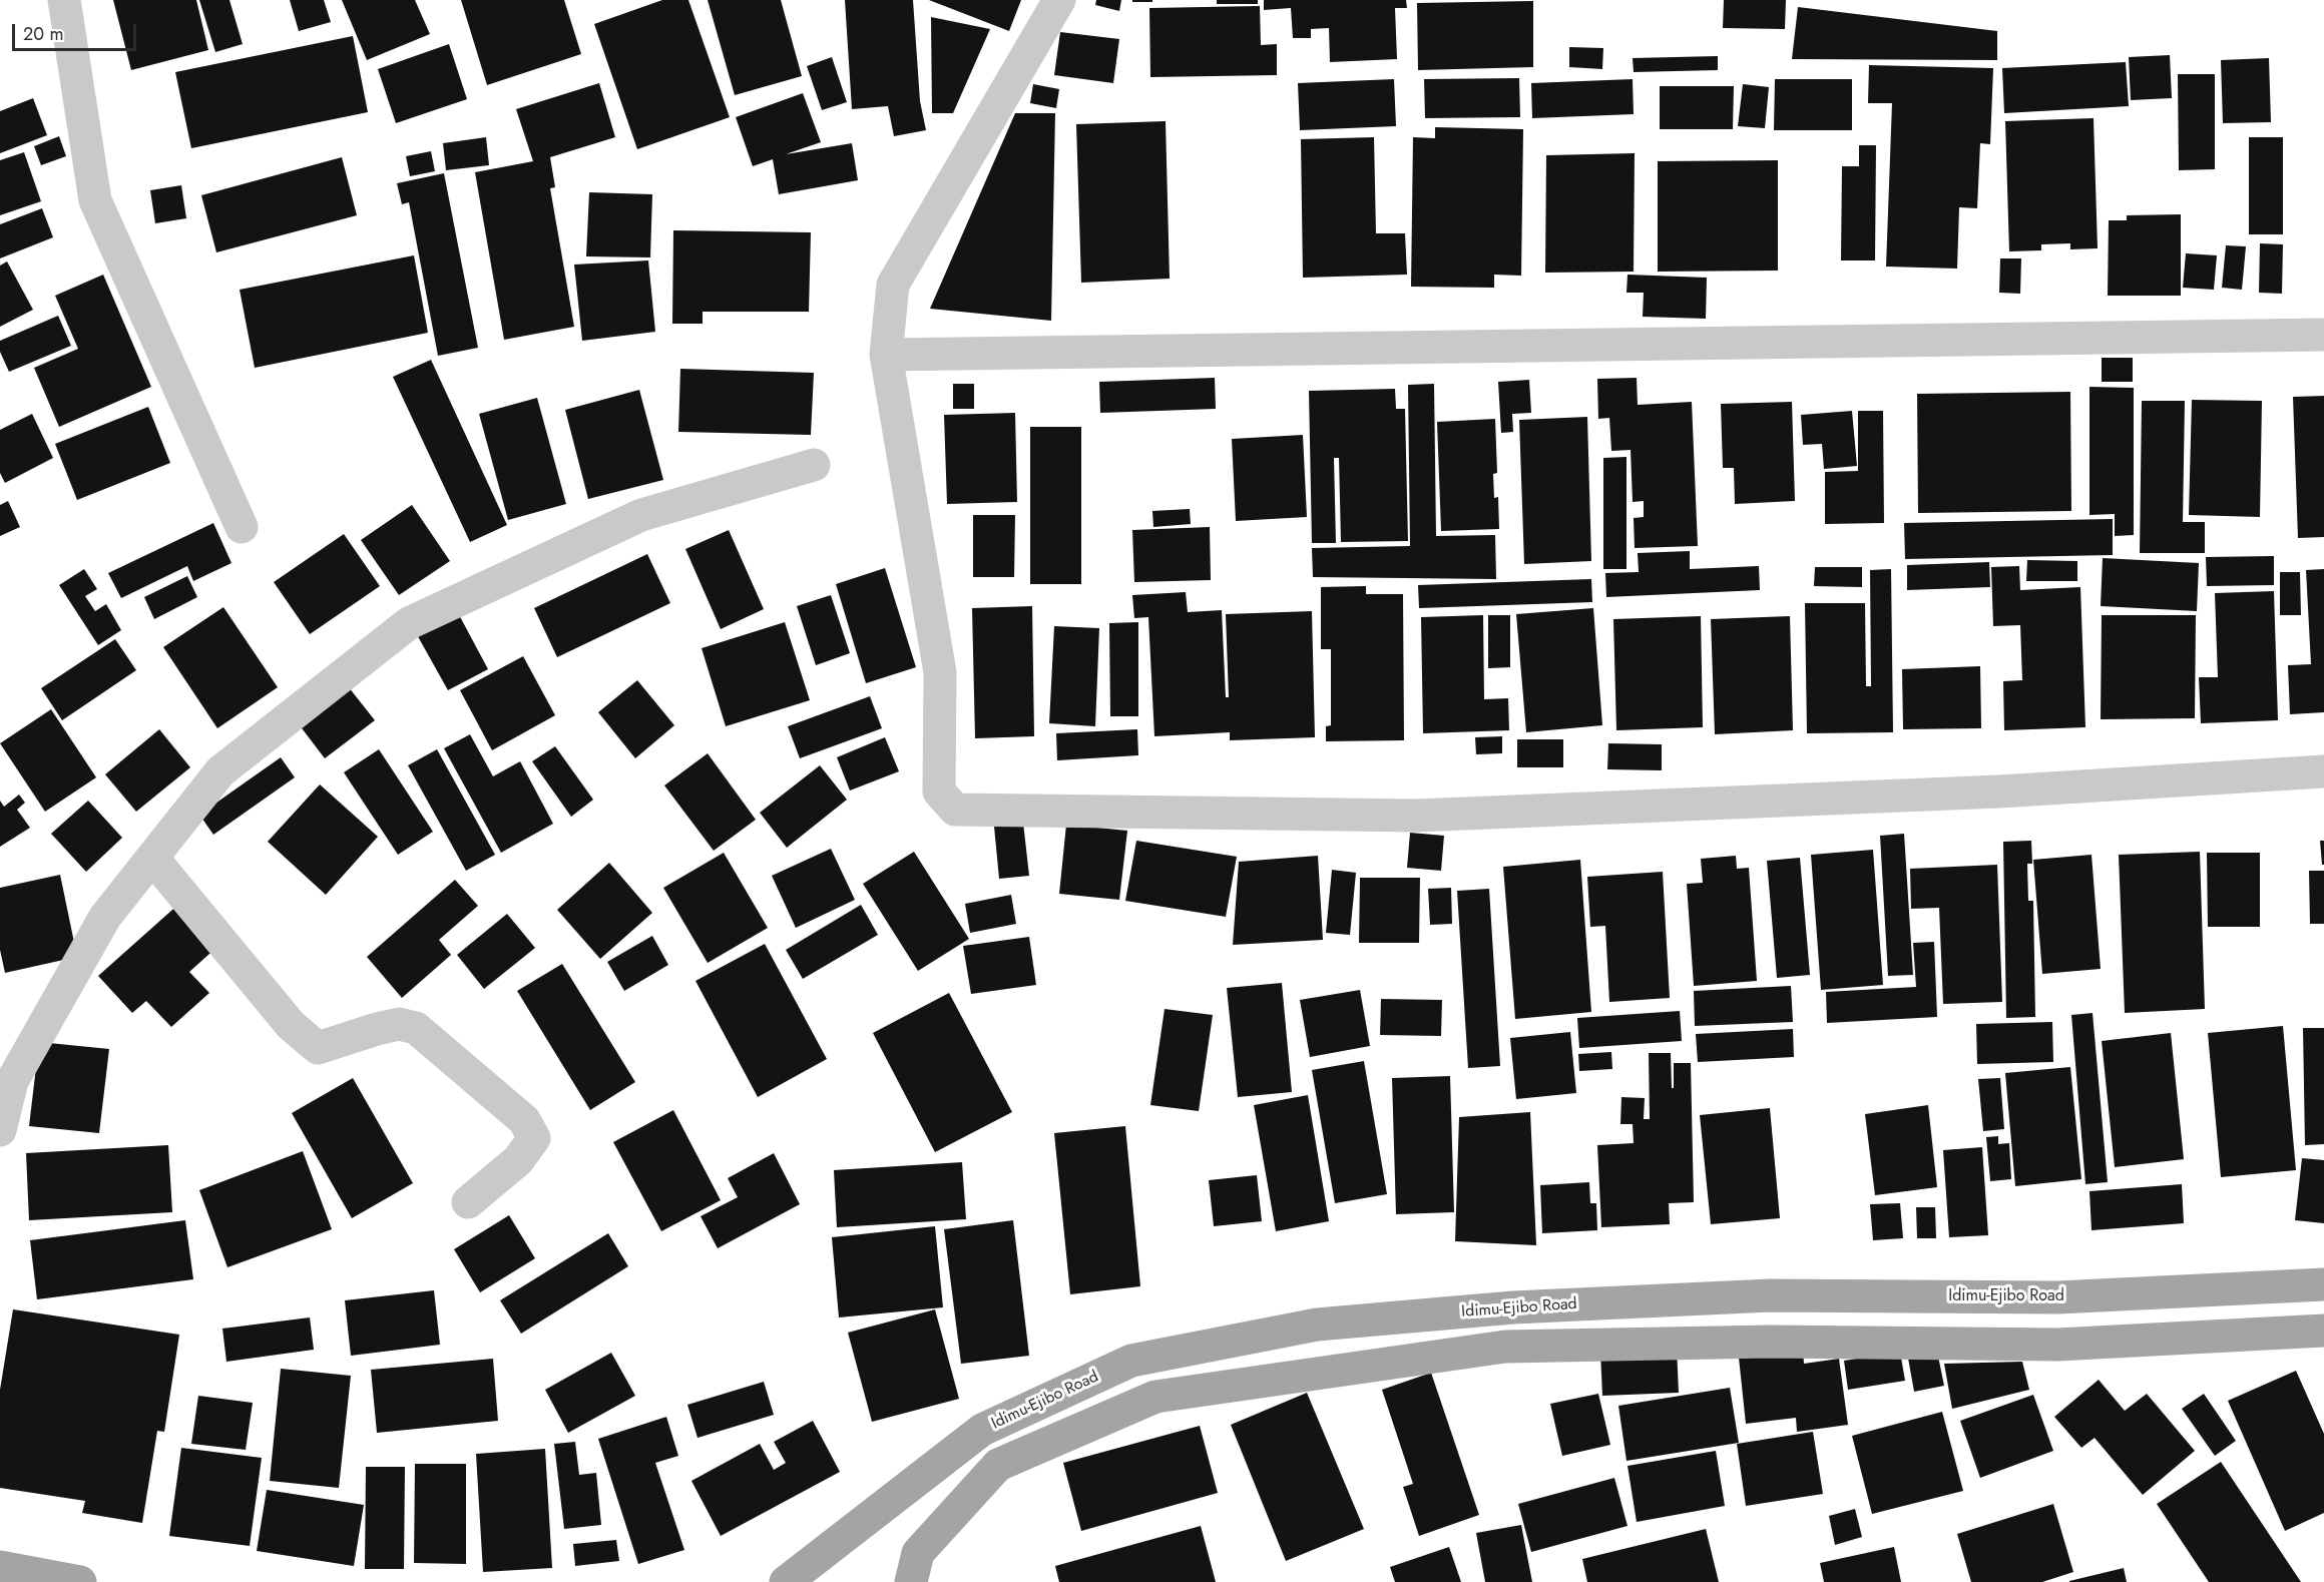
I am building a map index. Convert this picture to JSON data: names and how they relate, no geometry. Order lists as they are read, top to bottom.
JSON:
{
  "streets": {
    "main road": ["Idimu-Ejibo Road"]
  },
  "scale_bar": "20 m"
}
